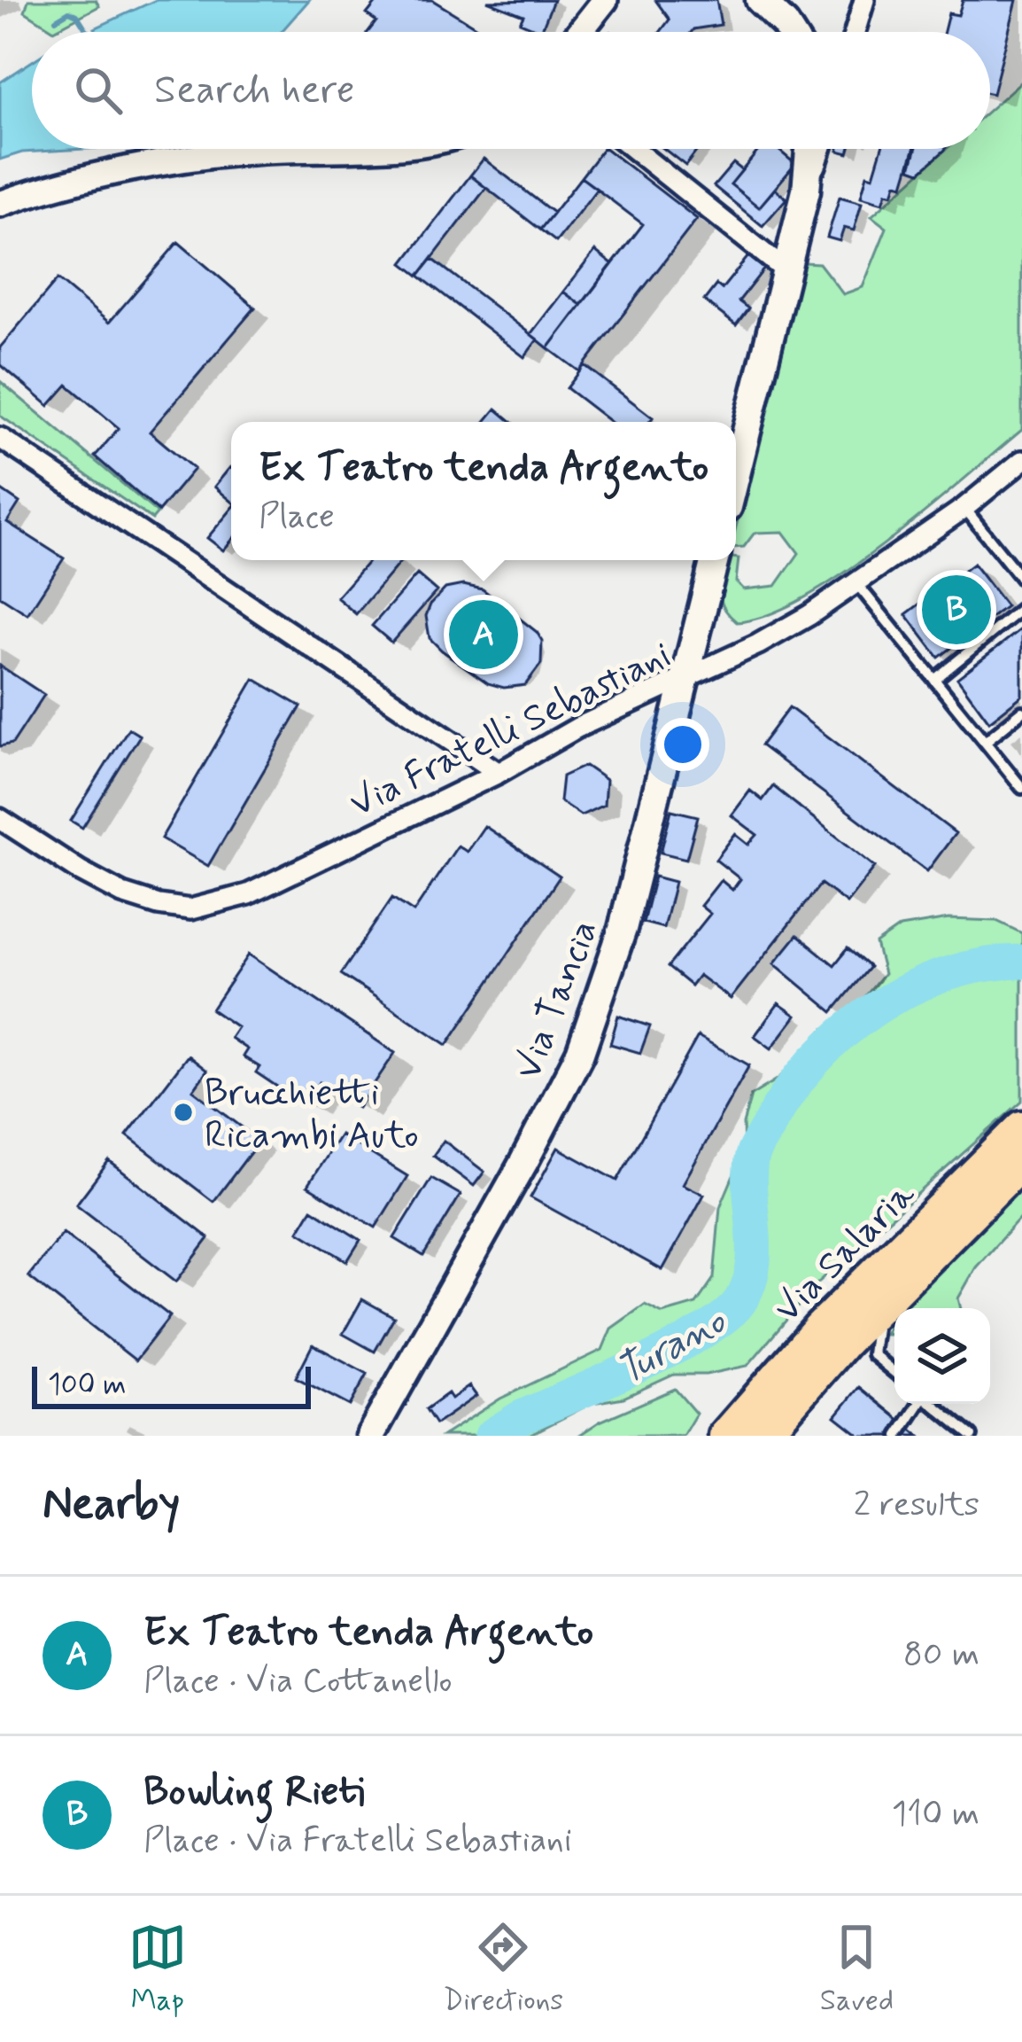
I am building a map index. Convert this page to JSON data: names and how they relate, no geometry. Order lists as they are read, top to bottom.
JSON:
{
  "streets": {
    "highway": ["Via Salaria"],
    "main road": ["Via Tancia"],
    "street": ["Via Fratelli Sebastiani"]
  },
  "crossings": [
    ["Via Fratelli Sebastiani", "Via Tancia"]
  ],
  "water": ["Turano"],
  "places": ["Brucchietti Ricambi Auto"],
  "scale_bar": "100 m",
  "page": {
    "search": "Search here",
    "popup": ["Ex Teatro tenda Argento", "Place"],
    "pins": ["B", "A"],
    "scale": "100 m",
    "heading": ["Nearby", "2 results"],
    "list": [
      {
        "mark": "A",
        "name": "Ex Teatro tenda Argento",
        "note": "Place · Via Cottanello",
        "value": "80 m"
      },
      {
        "mark": "B",
        "name": "Bowling Rieti",
        "note": "Place · Via Fratelli Sebastiani",
        "value": "110 m"
      }
    ],
    "nav": ["Map", "Directions", "Saved"]
  }
}
